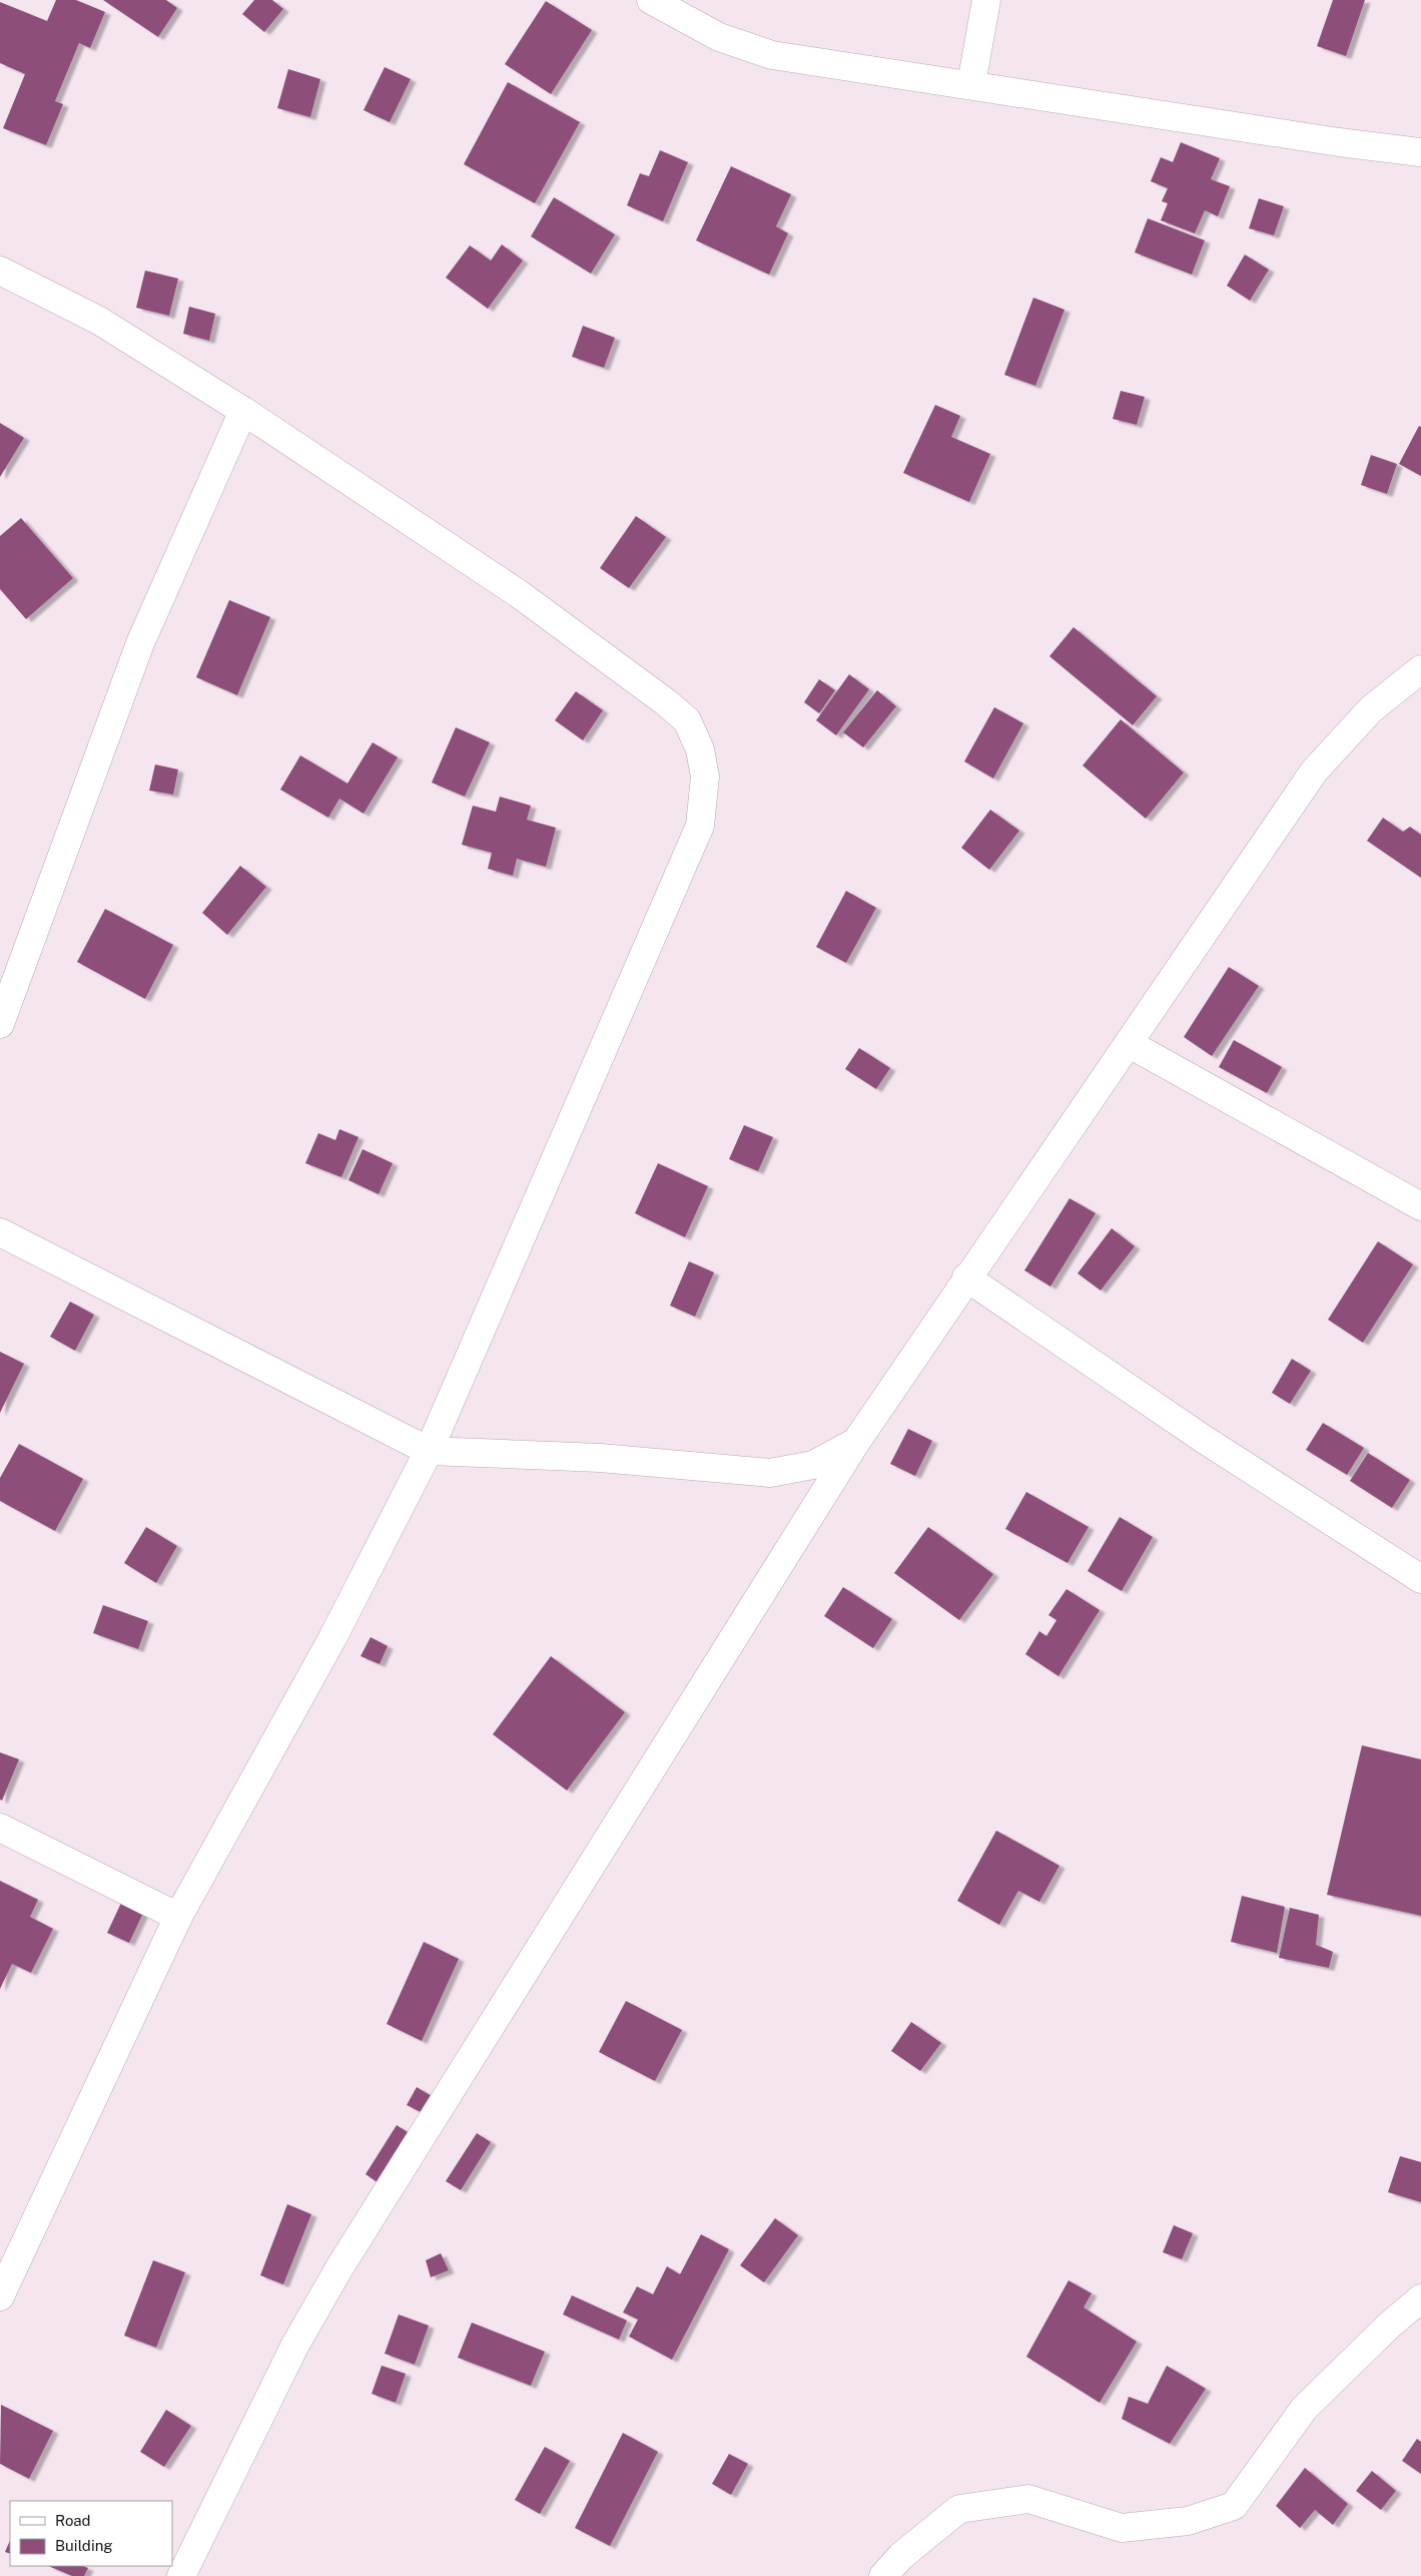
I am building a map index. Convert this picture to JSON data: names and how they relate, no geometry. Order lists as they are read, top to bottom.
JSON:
{
  "legend": ["Road", "Building"]
}
